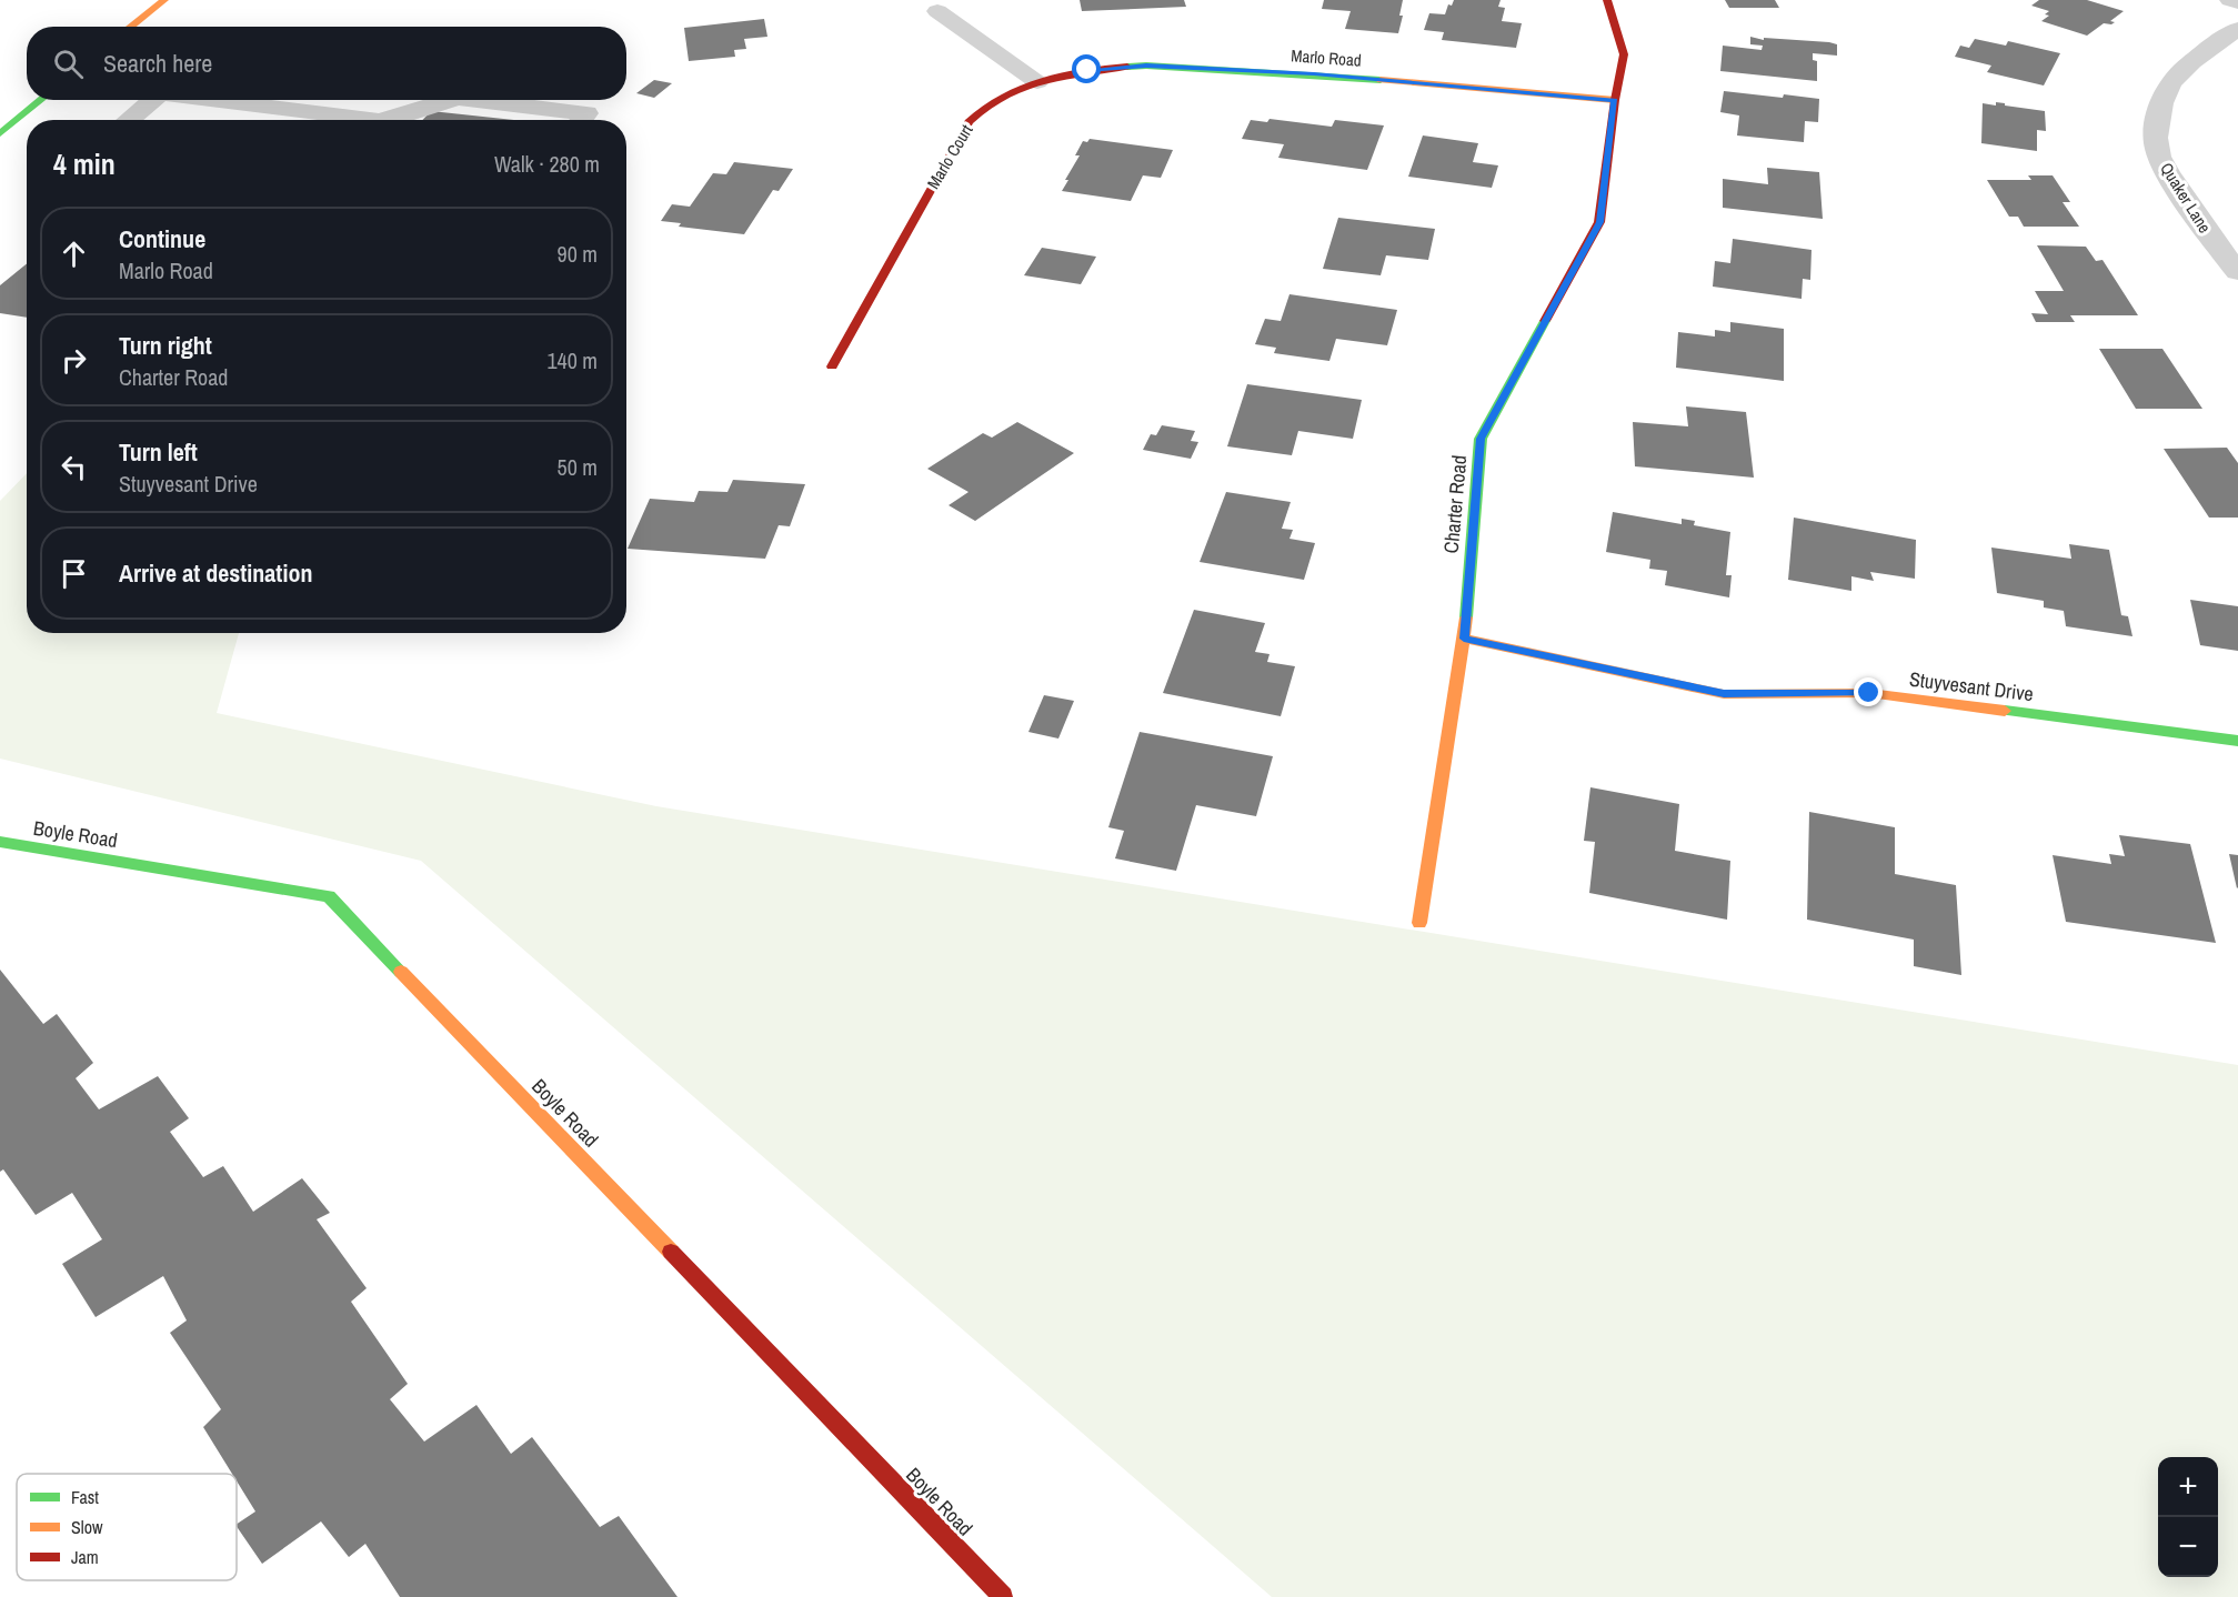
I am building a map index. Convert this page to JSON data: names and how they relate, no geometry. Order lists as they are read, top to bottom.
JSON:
{
  "streets": {
    "street": [
      "Marlo Road",
      "Marlo Court",
      "Quaker Lane",
      "Charter Road",
      "Stuyvesant Drive",
      "Boyle Road"
    ]
  },
  "crossings": [
    ["Marlo Road", "Marlo Court"],
    ["Marlo Road", "Charter Road"],
    ["Charter Road", "Stuyvesant Drive"]
  ],
  "legend": ["Fast", "Slow", "Jam"],
  "page": {
    "search": "Search here",
    "heading": ["4 min", "Walk · 280 m"],
    "list": [
      ["Continue", "Marlo Road", "90 m"],
      ["Turn right", "Charter Road", "140 m"],
      ["Turn left", "Stuyvesant Drive", "50 m"],
      "Arrive at destination"
    ],
    "map_buttons": ["+", "−"]
  }
}
